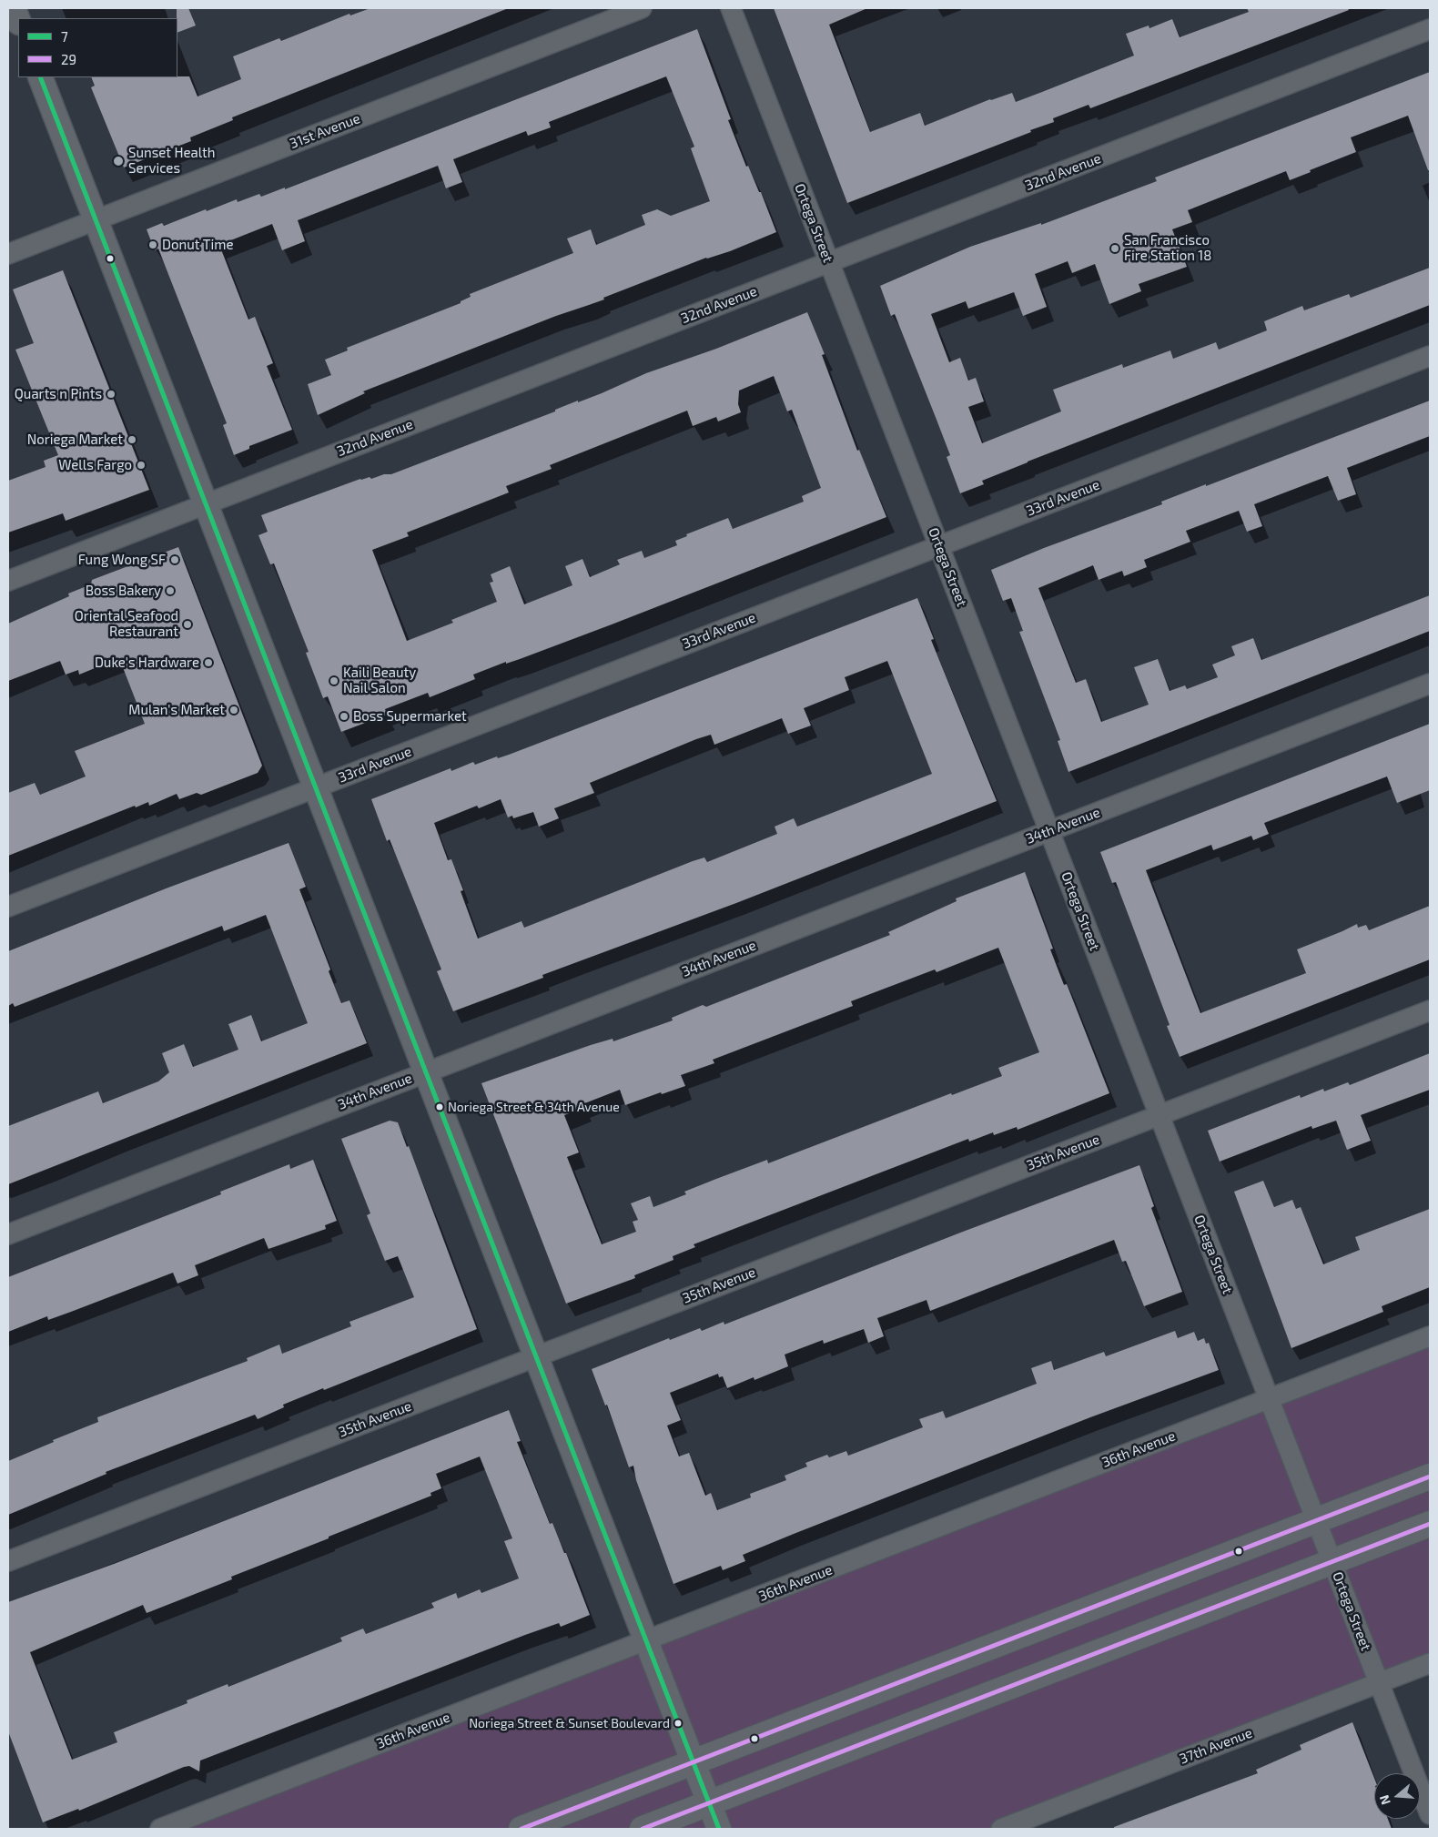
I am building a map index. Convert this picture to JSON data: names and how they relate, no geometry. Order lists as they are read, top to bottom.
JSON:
{
  "streets": {
    "street": [
      "31st Avenue",
      "32nd Avenue",
      "Ortega Street",
      "33rd Avenue",
      "34th Avenue",
      "35th Avenue",
      "36th Avenue",
      "37th Avenue"
    ]
  },
  "crossings": [
    ["32nd Avenue", "Ortega Street"],
    ["Ortega Street", "33rd Avenue"],
    ["Ortega Street", "34th Avenue"],
    ["Ortega Street", "35th Avenue"],
    ["Ortega Street", "36th Avenue"],
    ["Ortega Street", "37th Avenue"]
  ],
  "places": [
    "Sunset Health Services",
    "Donut Time",
    "San Francisco Fire Station 18",
    "Quarts n Pints",
    "Noriega Market",
    "Wells Fargo",
    "Fung Wong SF",
    "Boss Bakery",
    "Oriental Seafood Restaurant",
    "Duke's Hardware",
    "Kaili Beauty Nail Salon",
    "Mulan's Market",
    "Boss Supermarket",
    "Noriega Street & 34th Avenue",
    "Noriega Street & Sunset Boulevard"
  ],
  "lines": ["transit line 7", "transit line 29"],
  "legend": ["7", "29"],
  "north": "left"
}
